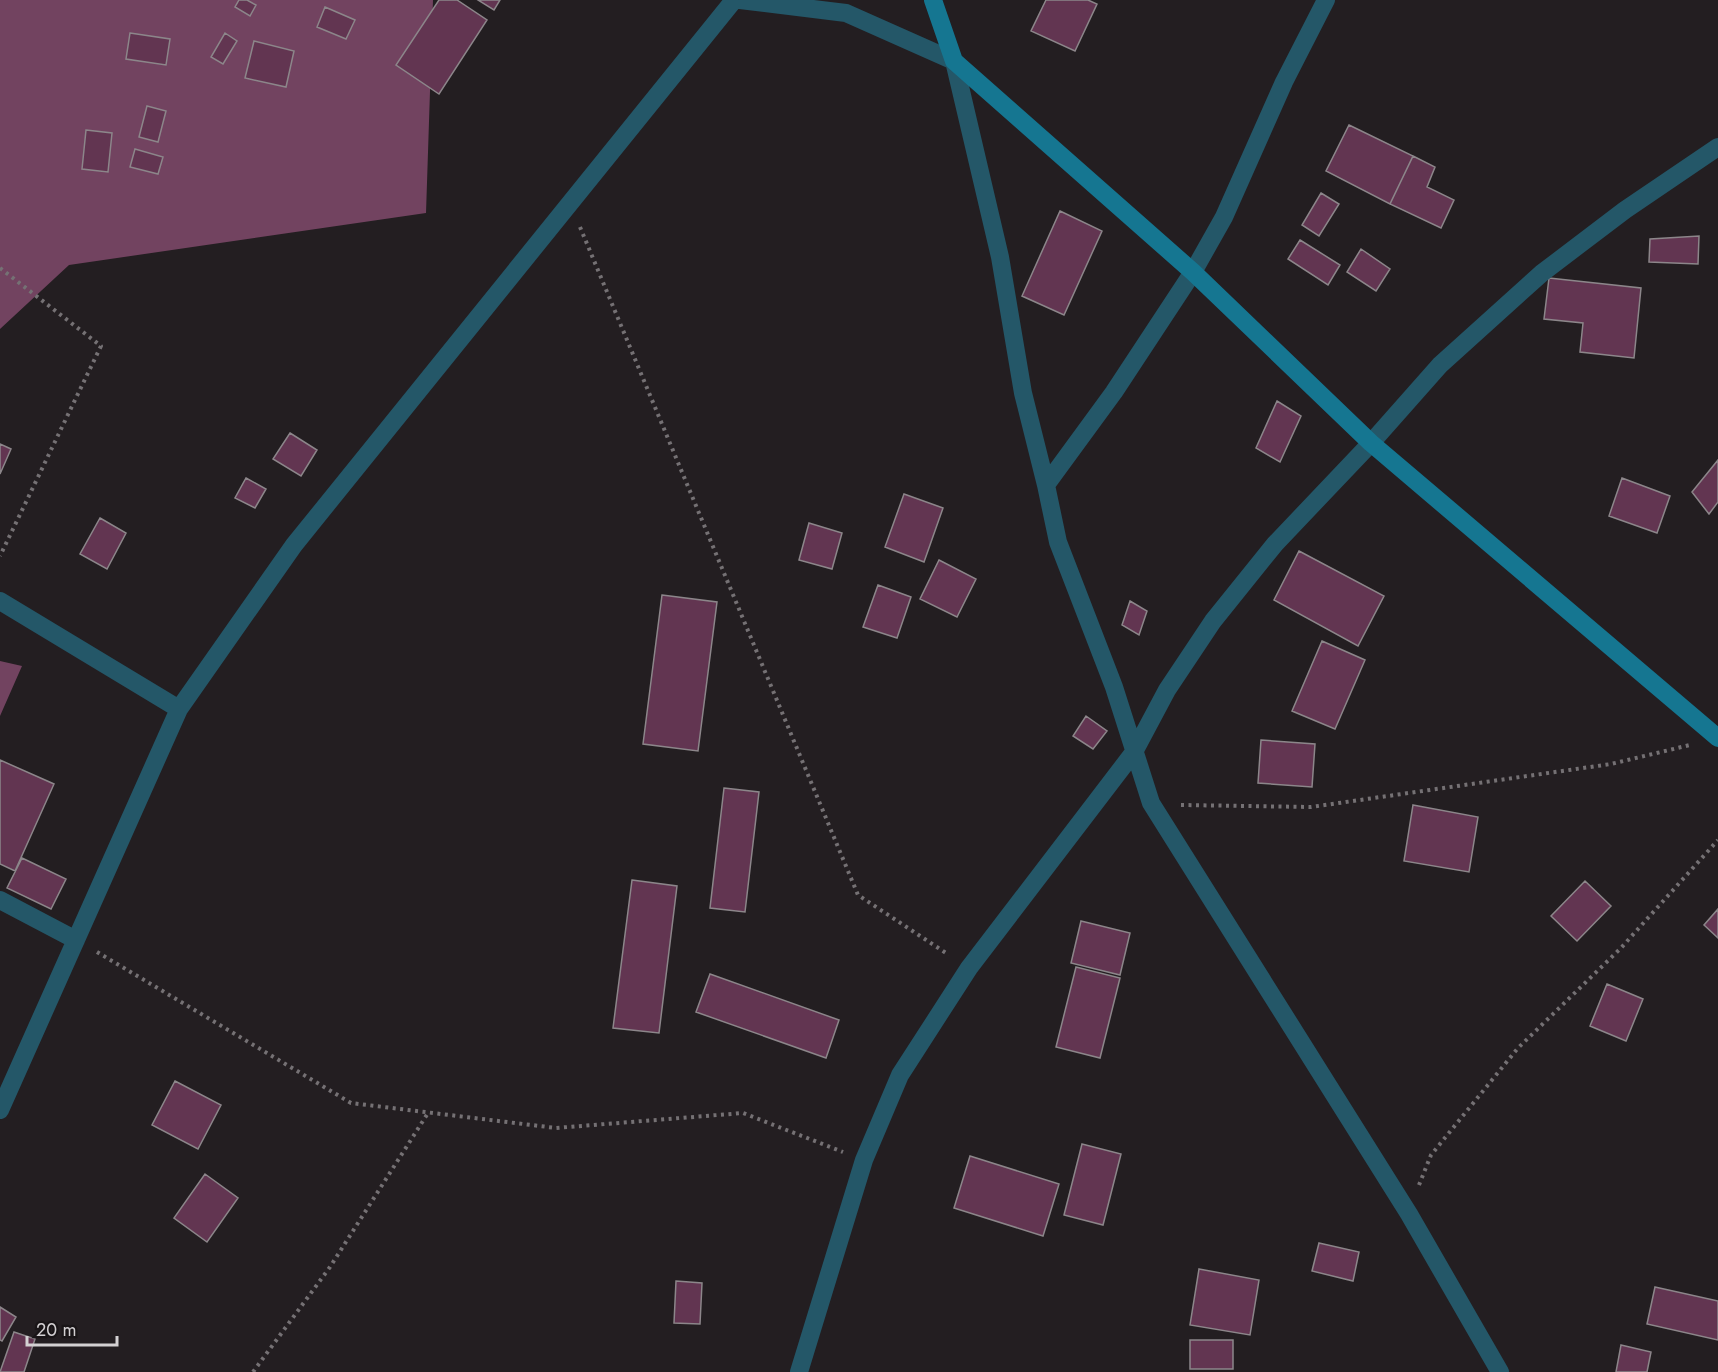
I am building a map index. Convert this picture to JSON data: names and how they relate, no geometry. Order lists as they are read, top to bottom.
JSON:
{
  "scale_bar": "20 m"
}
